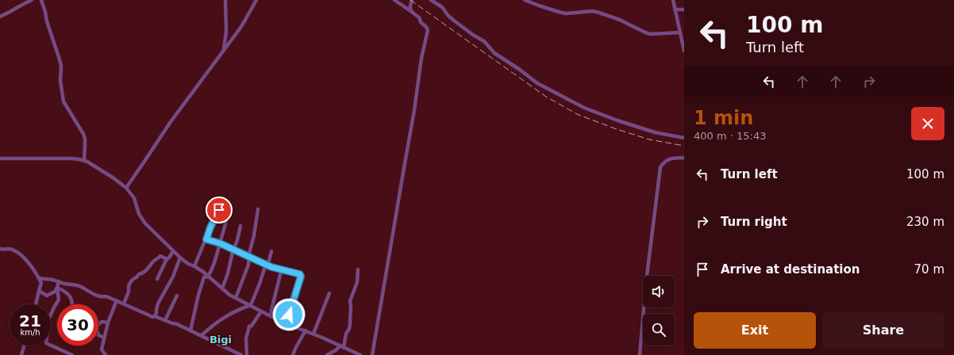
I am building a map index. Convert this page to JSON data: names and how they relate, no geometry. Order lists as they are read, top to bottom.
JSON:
{
  "districts": ["Bigi"],
  "page": {
    "turn": ["100 m", "Turn left"],
    "heading": ["1 min", "400 m · 15:43"],
    "list": [
      {
        "name": "Turn left",
        "value": "100 m"
      },
      {
        "name": "Turn right",
        "value": "230 m"
      },
      {
        "name": "Arrive at destination",
        "value": "70 m"
      }
    ],
    "speed": "21 km/h",
    "limit": "30",
    "buttons": ["Exit", "Share"]
  }
}
